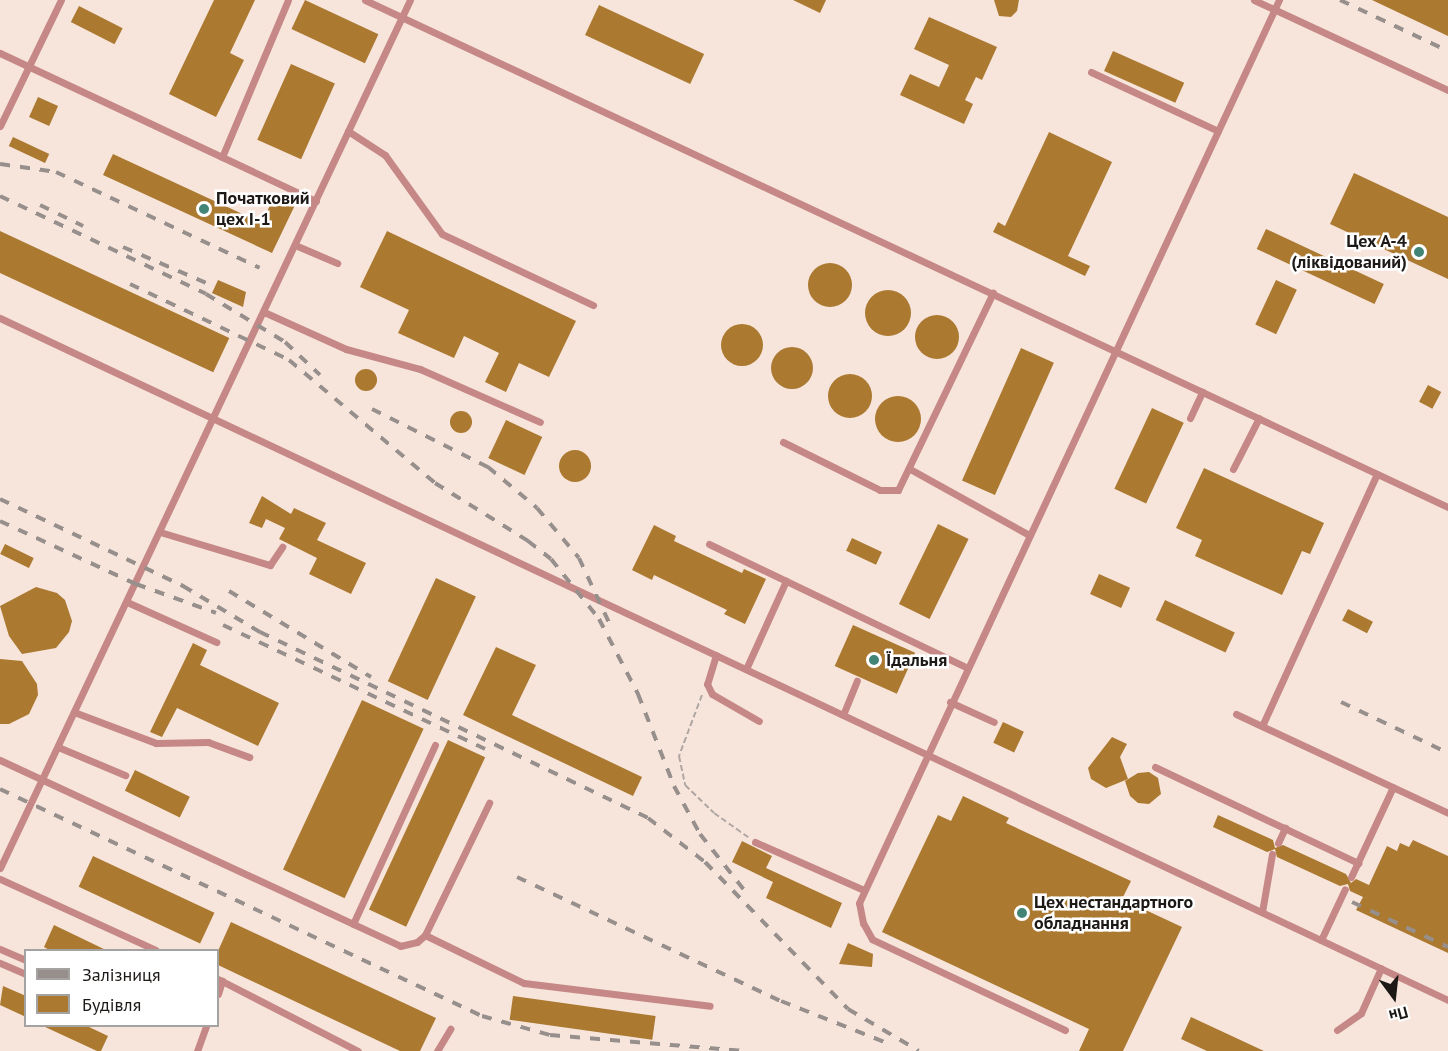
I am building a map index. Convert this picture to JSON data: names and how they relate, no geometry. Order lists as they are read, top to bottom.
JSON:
{
  "places": [
    "Початковий цех І-1",
    "Цех А-4 (ліквідований)",
    "Їдальня",
    "Цех нестандартного обладнання"
  ],
  "legend": ["Залізниця", "Будівля"],
  "north": "bottom"
}
